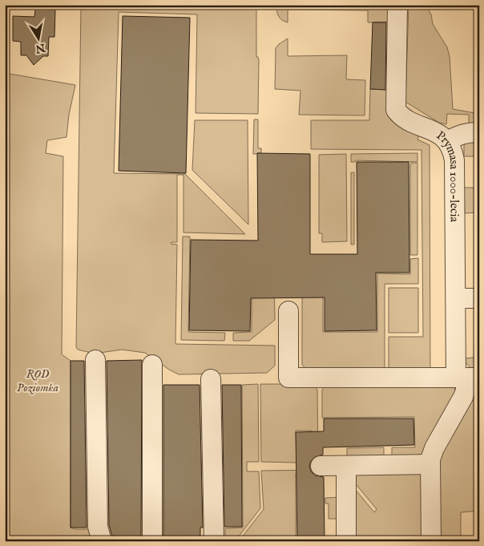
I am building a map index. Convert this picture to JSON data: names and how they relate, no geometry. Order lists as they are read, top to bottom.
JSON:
{
  "streets": {
    "street": ["Prymasa 1000-lecia"]
  },
  "parks": ["ROD Poziomka"],
  "north": "bottom"
}
